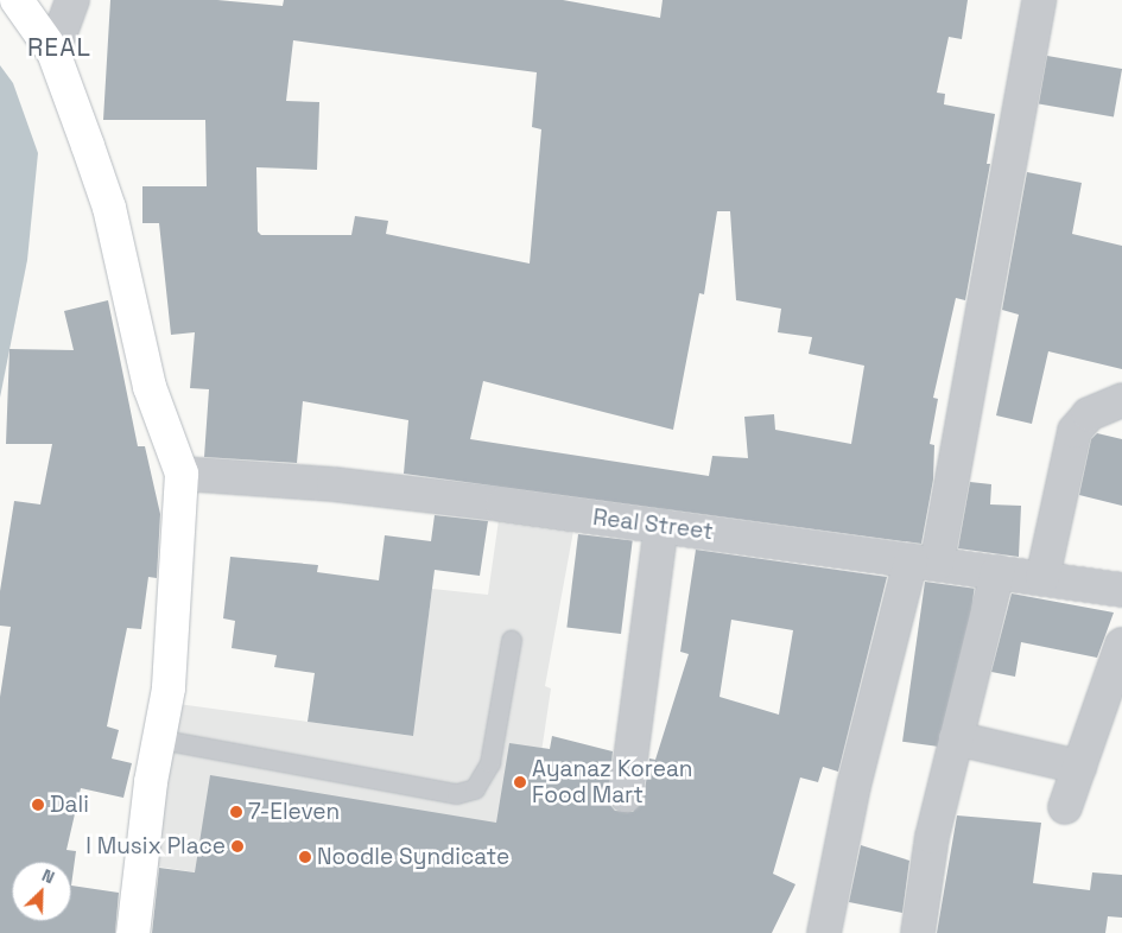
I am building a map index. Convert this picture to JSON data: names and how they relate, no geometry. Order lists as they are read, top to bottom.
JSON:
{
  "streets": {
    "street": ["Real Street"]
  },
  "districts": ["REAL"],
  "places": [
    "Ayanaz Korean Food Mart",
    "Dali",
    "7-Eleven",
    "I Musix Place",
    "Noodle Syndicate"
  ],
  "north": "top right"
}
